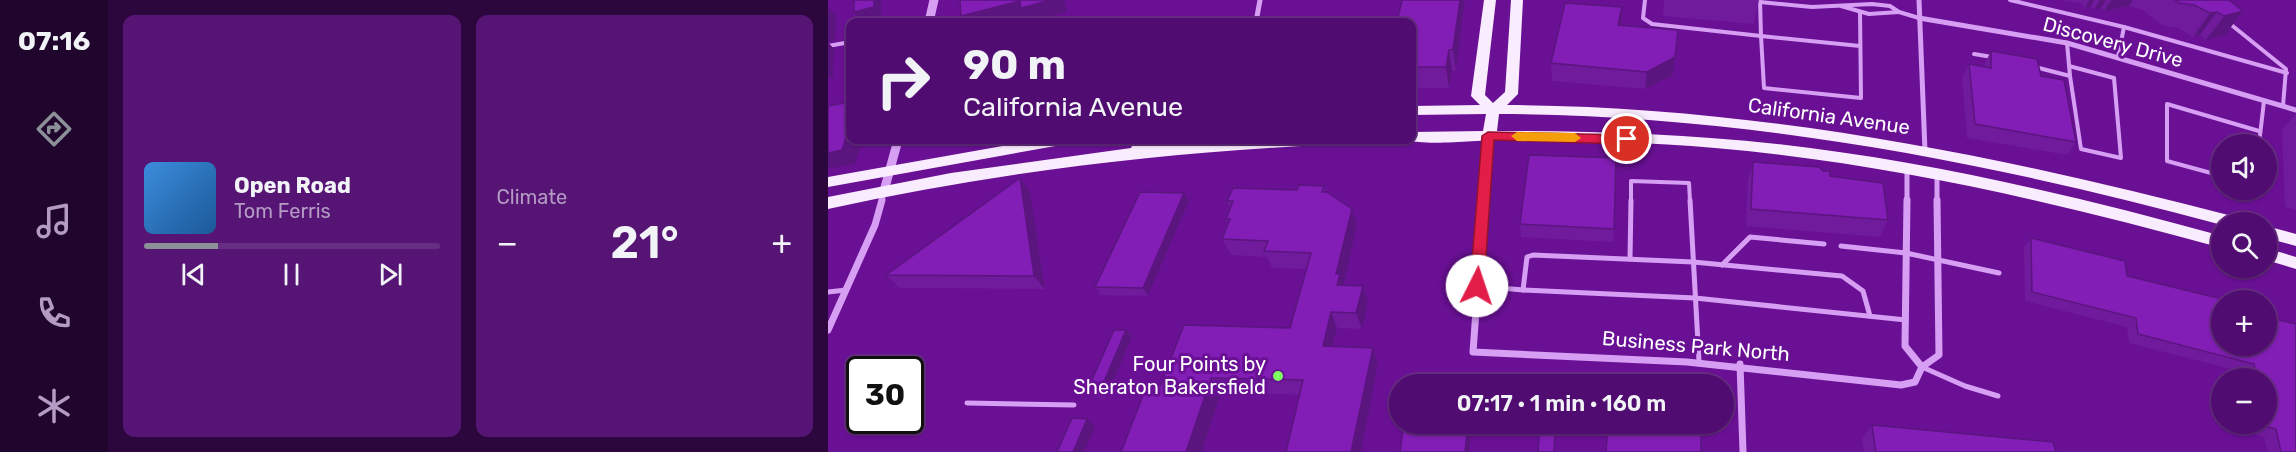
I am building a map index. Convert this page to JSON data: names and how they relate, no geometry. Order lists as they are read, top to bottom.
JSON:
{
  "streets": {
    "main road": ["California Avenue"],
    "street": ["Discovery Drive", "Business Park North"]
  },
  "places": ["Four Points by Sheraton Bakersfield"],
  "page": {
    "tabs": "07:16",
    "tile": "Climate",
    "turn": ["90 m", "California Avenue"],
    "map_buttons": ["+", "−"],
    "song": ["Open Road", "Tom Ferris"],
    "heat": ["−", "21°", "+"],
    "limit": "30",
    "trip": "07:17 · 1 min · 160 m"
  }
}
